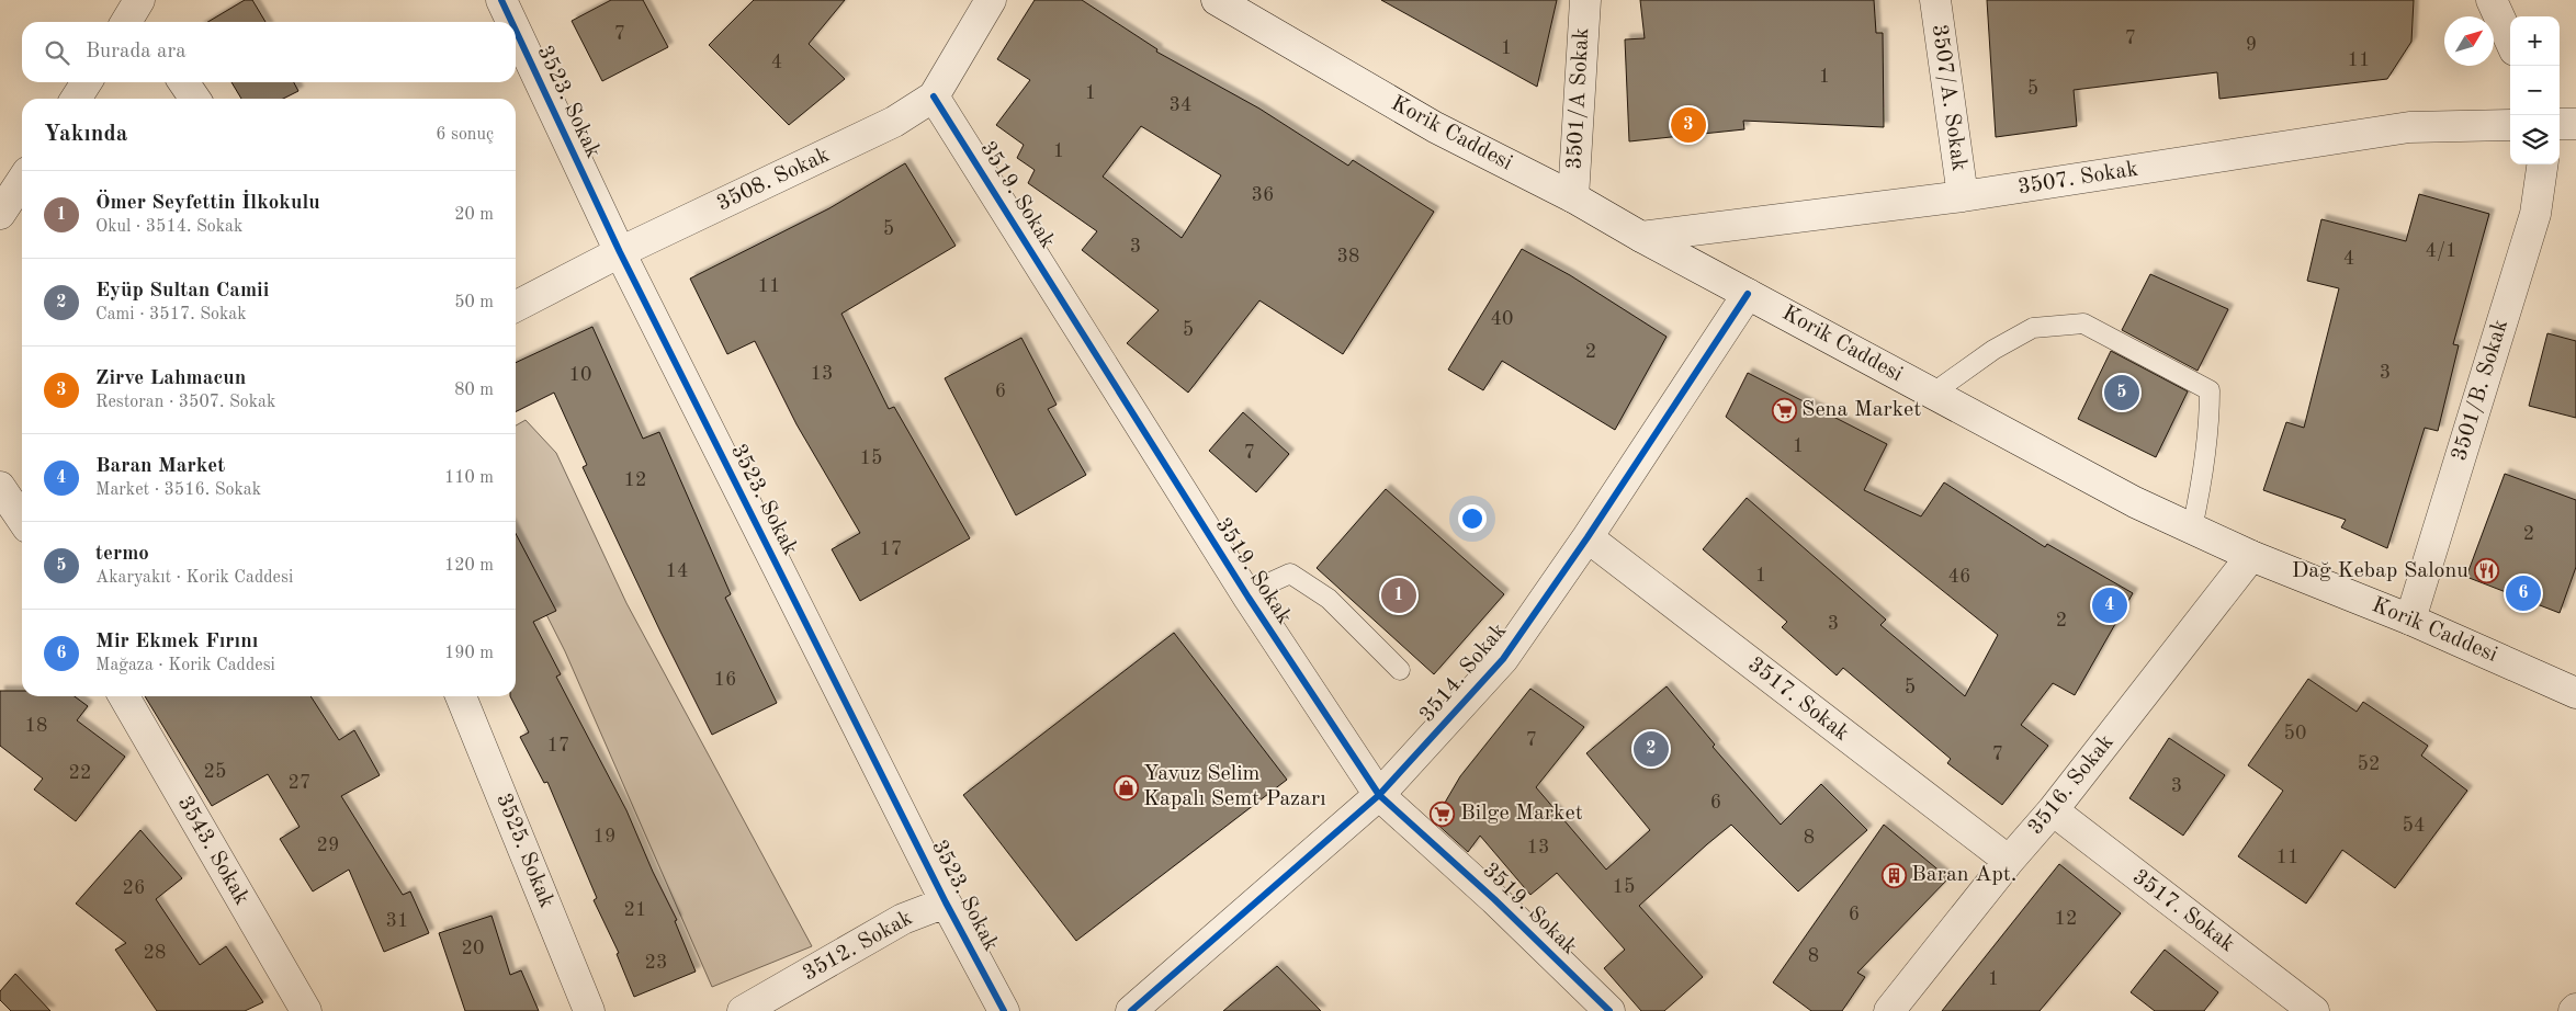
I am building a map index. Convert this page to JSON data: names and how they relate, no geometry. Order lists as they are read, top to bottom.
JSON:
{
  "streets": {
    "street": [
      "3507/A. Sokak",
      "3501/A Sokak",
      "3523. Sokak",
      "Korik Caddesi",
      "3507. Sokak",
      "3508. Sokak",
      "3519. Sokak",
      "3501/B. Sokak",
      "3514. Sokak",
      "3517. Sokak",
      "3516. Sokak",
      "3543. Sokak",
      "3525. Sokak",
      "3512. Sokak"
    ]
  },
  "crossings": [
    ["3507/A. Sokak", "3507. Sokak"],
    ["3501/A Sokak", "Korik Caddesi"],
    ["3523. Sokak", "3508. Sokak"],
    ["3523. Sokak", "3512. Sokak"],
    ["Korik Caddesi", "3507. Sokak"],
    ["Korik Caddesi", "3501/B. Sokak"],
    ["Korik Caddesi", "3514. Sokak"],
    ["Korik Caddesi", "3516. Sokak"],
    ["3508. Sokak", "3519. Sokak"],
    ["3519. Sokak", "3514. Sokak"],
    ["3514. Sokak", "3517. Sokak"],
    ["3517. Sokak", "3516. Sokak"]
  ],
  "places": {
    "supermarket": ["Sena Market", "Bilge Market"],
    "restaurant": ["Dağ Kebap Salonu"],
    "shop": ["Yavuz Selim Kapalı Semt Pazarı"],
    "building": ["Baran Apt."]
  },
  "house_numbers": [
    "7",
    "7",
    "9",
    "1",
    "11",
    "4",
    "1",
    "5",
    "1",
    "34",
    "1",
    "36",
    "5",
    "3",
    "4/1",
    "38",
    "4",
    "11",
    "40",
    "5",
    "2",
    "3",
    "13",
    "10",
    "6",
    "1",
    "7",
    "15",
    "12",
    "2",
    "17",
    "14",
    "1",
    "46",
    "2",
    "3",
    "16",
    "5",
    "18",
    "50",
    "7",
    "17",
    "7",
    "52",
    "25",
    "22",
    "27",
    "3",
    "6",
    "54",
    "19",
    "8",
    "29",
    "13",
    "11",
    "15",
    "26",
    "21",
    "6",
    "12",
    "31",
    "20",
    "28",
    "8",
    "23",
    "1"
  ],
  "north": "top right",
  "page": {
    "map_buttons": ["+", "−"],
    "search": "Burada ara",
    "heading": ["Yakında", "6 sonuç"],
    "pins": [
      "3",
      "5",
      "6",
      "1",
      "4",
      "2"
    ],
    "list": [
      {
        "mark": "1",
        "name": "Ömer Seyfettin İlkokulu",
        "note": "Okul · 3514. Sokak",
        "value": "20 m"
      },
      {
        "mark": "2",
        "name": "Eyüp Sultan Camii",
        "note": "Cami · 3517. Sokak",
        "value": "50 m"
      },
      {
        "mark": "3",
        "name": "Zirve Lahmacun",
        "note": "Restoran · 3507. Sokak",
        "value": "80 m"
      },
      {
        "mark": "4",
        "name": "Baran Market",
        "note": "Market · 3516. Sokak",
        "value": "110 m"
      },
      {
        "mark": "5",
        "name": "termo",
        "note": "Akaryakıt · Korik Caddesi",
        "value": "120 m"
      },
      {
        "mark": "6",
        "name": "Mir Ekmek Fırını",
        "note": "Mağaza · Korik Caddesi",
        "value": "190 m"
      }
    ]
  }
}
